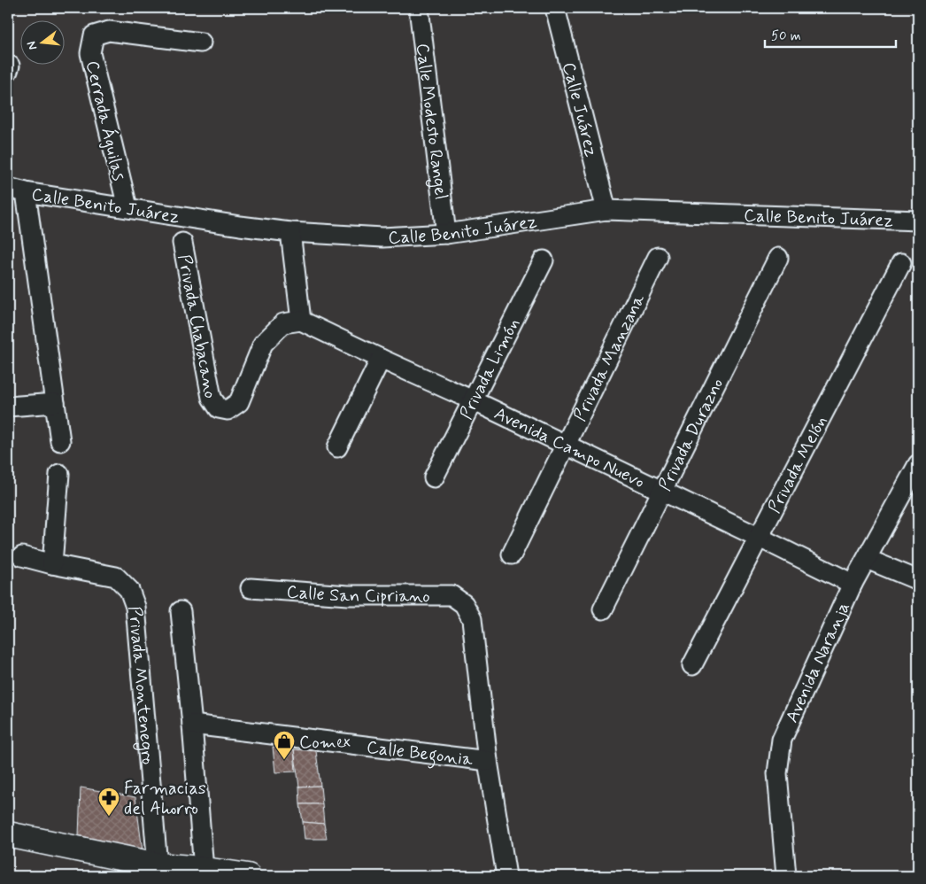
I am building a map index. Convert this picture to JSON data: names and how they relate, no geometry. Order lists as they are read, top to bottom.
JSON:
{
  "streets": {
    "street": [
      "Calle Juárez",
      "Cerrada Águilas",
      "Calle Modesto Rangel",
      "Calle Benito Juárez",
      "Privada Chabacano",
      "Privada Manzana",
      "Privada Limón",
      "Privada Durazno",
      "Avenida Campo Nuevo",
      "Privada Melón",
      "Calle San Cipriano",
      "Avenida Naranja",
      "Privada Montenegro",
      "Calle Begonia"
    ]
  },
  "crossings": [
    ["Calle Juárez", "Calle Benito Juárez"],
    ["Cerrada Águilas", "Calle Benito Juárez"],
    ["Calle Modesto Rangel", "Calle Benito Juárez"],
    ["Privada Chabacano", "Avenida Campo Nuevo"],
    ["Privada Manzana", "Avenida Campo Nuevo"],
    ["Privada Limón", "Avenida Campo Nuevo"],
    ["Privada Durazno", "Avenida Campo Nuevo"],
    ["Avenida Campo Nuevo", "Privada Melón"],
    ["Avenida Campo Nuevo", "Avenida Naranja"],
    ["Calle San Cipriano", "Calle Begonia"]
  ],
  "places": {
    "shop": ["Comex"],
    "pharmacy": ["Farmacias del Ahorro"]
  },
  "scale_bar": "50 m",
  "north": "left"
}
